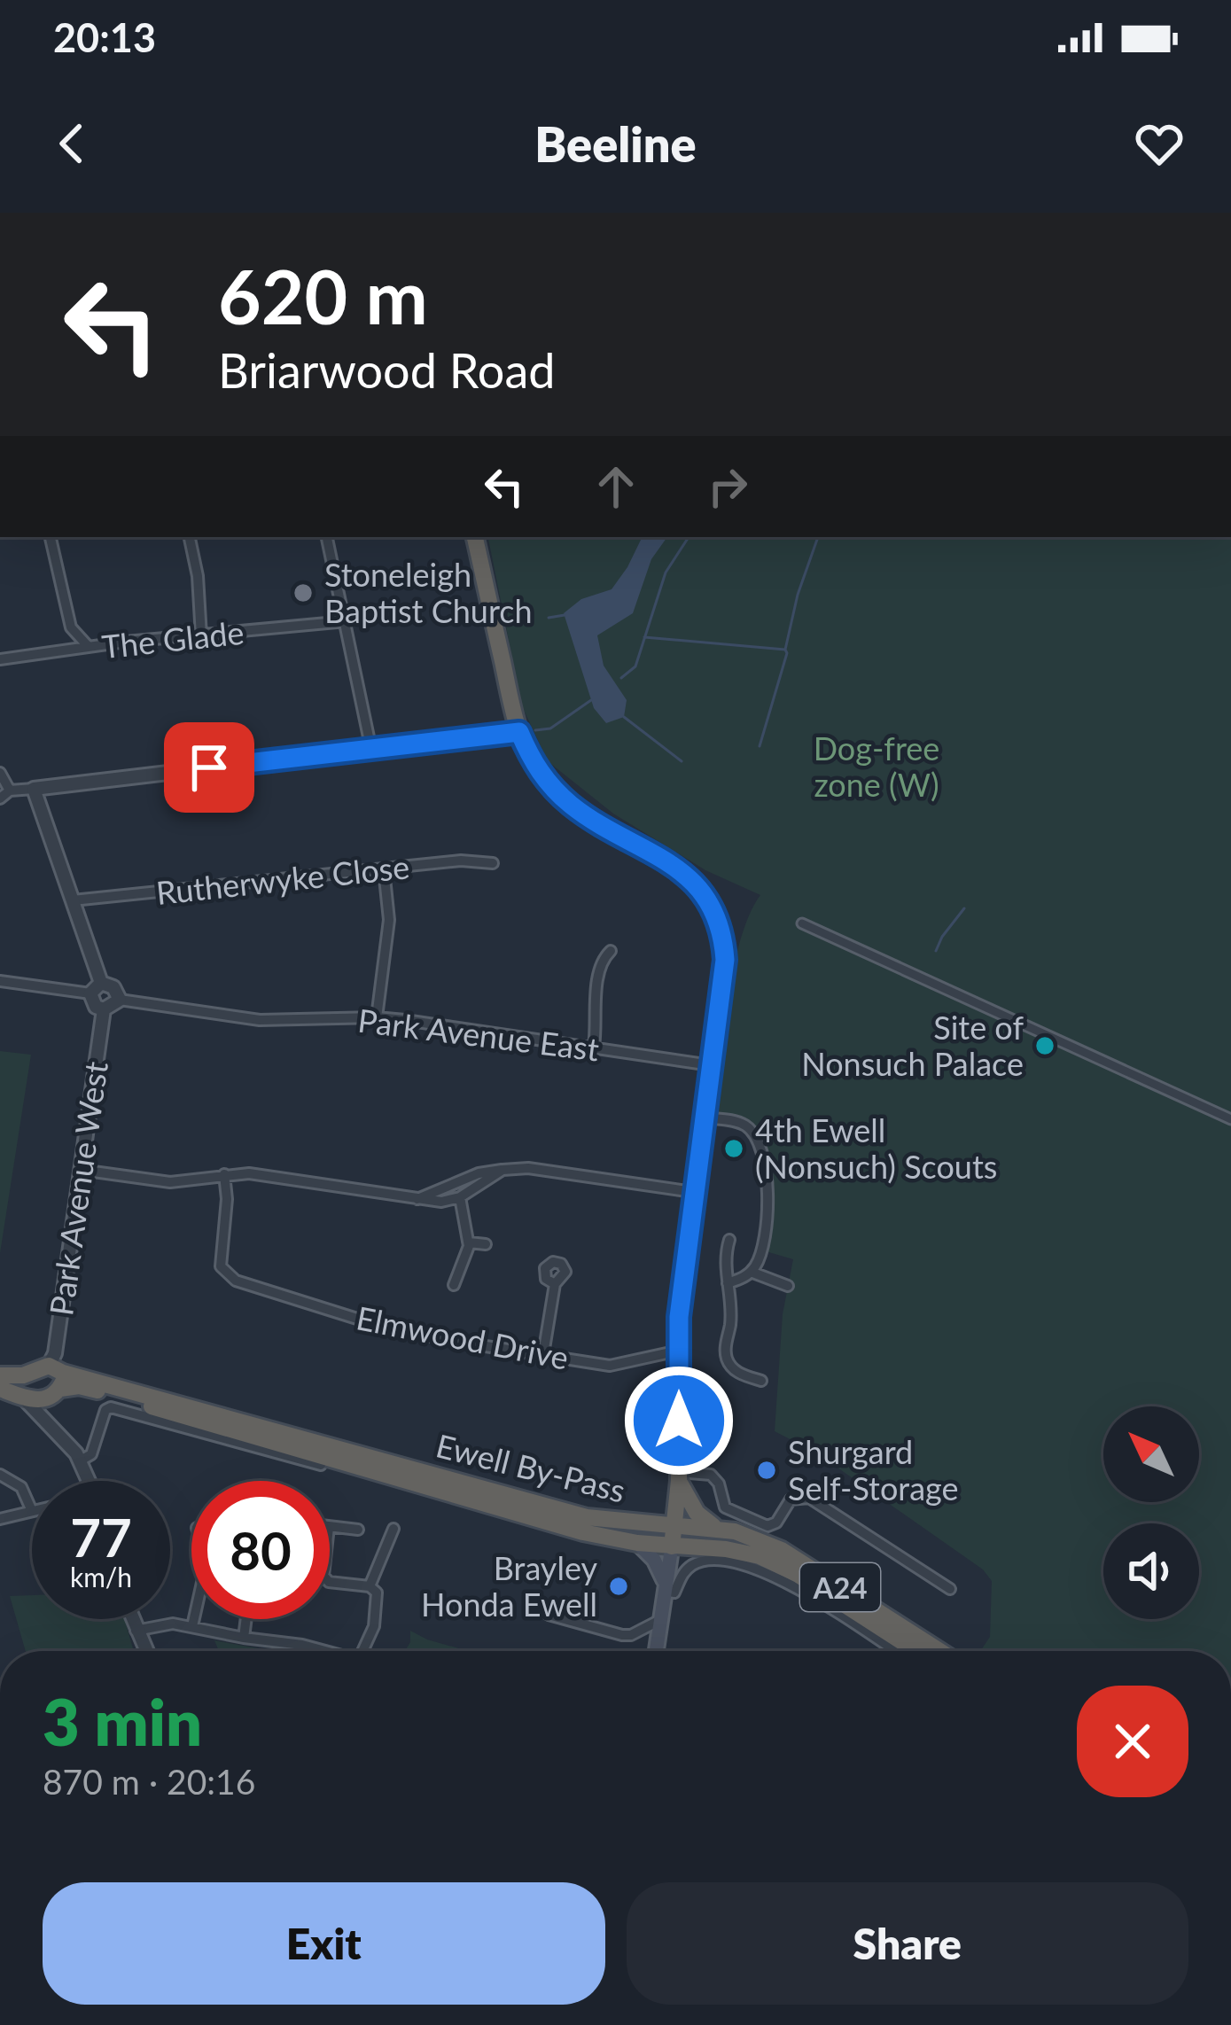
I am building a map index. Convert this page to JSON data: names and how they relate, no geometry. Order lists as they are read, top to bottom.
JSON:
{
  "streets": {
    "highway": ["Ewell By-Pass", "A24"],
    "street": [
      "The Glade",
      "Rutherwyke Close",
      "Park Avenue East",
      "Park Avenue West",
      "Elmwood Drive"
    ]
  },
  "crossings": [
    ["Park Avenue East", "Park Avenue West"],
    ["Park Avenue West", "Ewell By-Pass"]
  ],
  "parks": ["Dog-free zone (W)"],
  "places": [
    "Stoneleigh Baptist Church",
    "Site of Nonsuch Palace",
    "4th Ewell (Nonsuch) Scouts",
    "Shurgard Self-Storage",
    "Brayley Honda Ewell"
  ],
  "north": "top left",
  "page": {
    "status": "20:13",
    "header": "Beeline",
    "turn": ["620 m", "Briarwood Road"],
    "speed": "77 km/h",
    "limit": "80",
    "heading": ["3 min", "870 m · 20:16"],
    "buttons": ["Exit", "Share"]
  }
}
